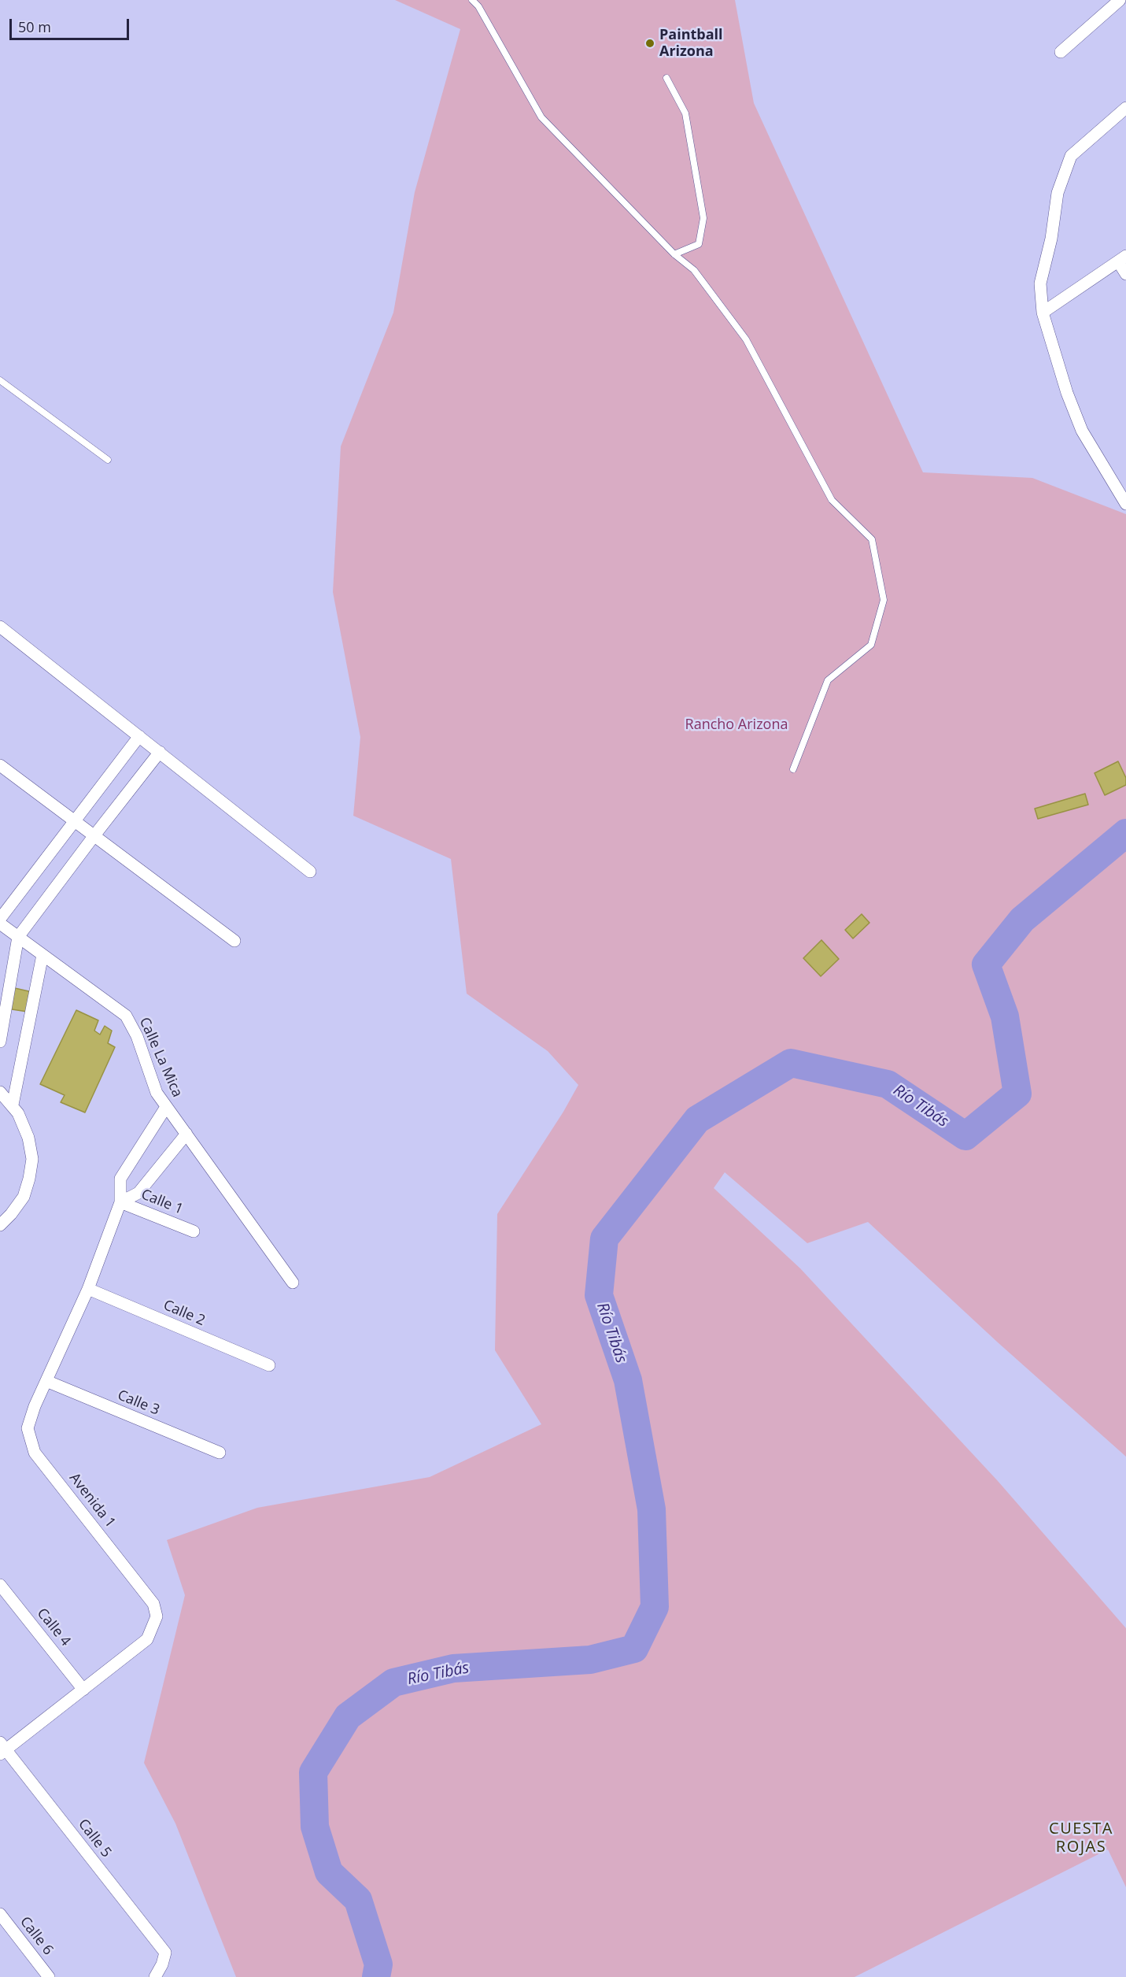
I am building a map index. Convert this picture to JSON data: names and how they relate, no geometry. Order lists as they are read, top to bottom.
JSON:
{
  "streets": {
    "street": [
      "Calle La Mica",
      "Calle 1",
      "Calle 2",
      "Calle 3",
      "Avenida 1",
      "Calle 4",
      "Calle 5",
      "Calle 6"
    ]
  },
  "crossings": [
    ["Calle La Mica", "Avenida 1"],
    ["Calle 1", "Avenida 1"],
    ["Calle 2", "Avenida 1"],
    ["Calle 3", "Avenida 1"],
    ["Avenida 1", "Calle 4"],
    ["Avenida 1", "Calle 5"]
  ],
  "districts": ["CUESTA ROJAS"],
  "water": ["Río Tibás"],
  "parks": ["Rancho Arizona"],
  "places": ["Paintball Arizona"],
  "scale_bar": "50 m"
}
